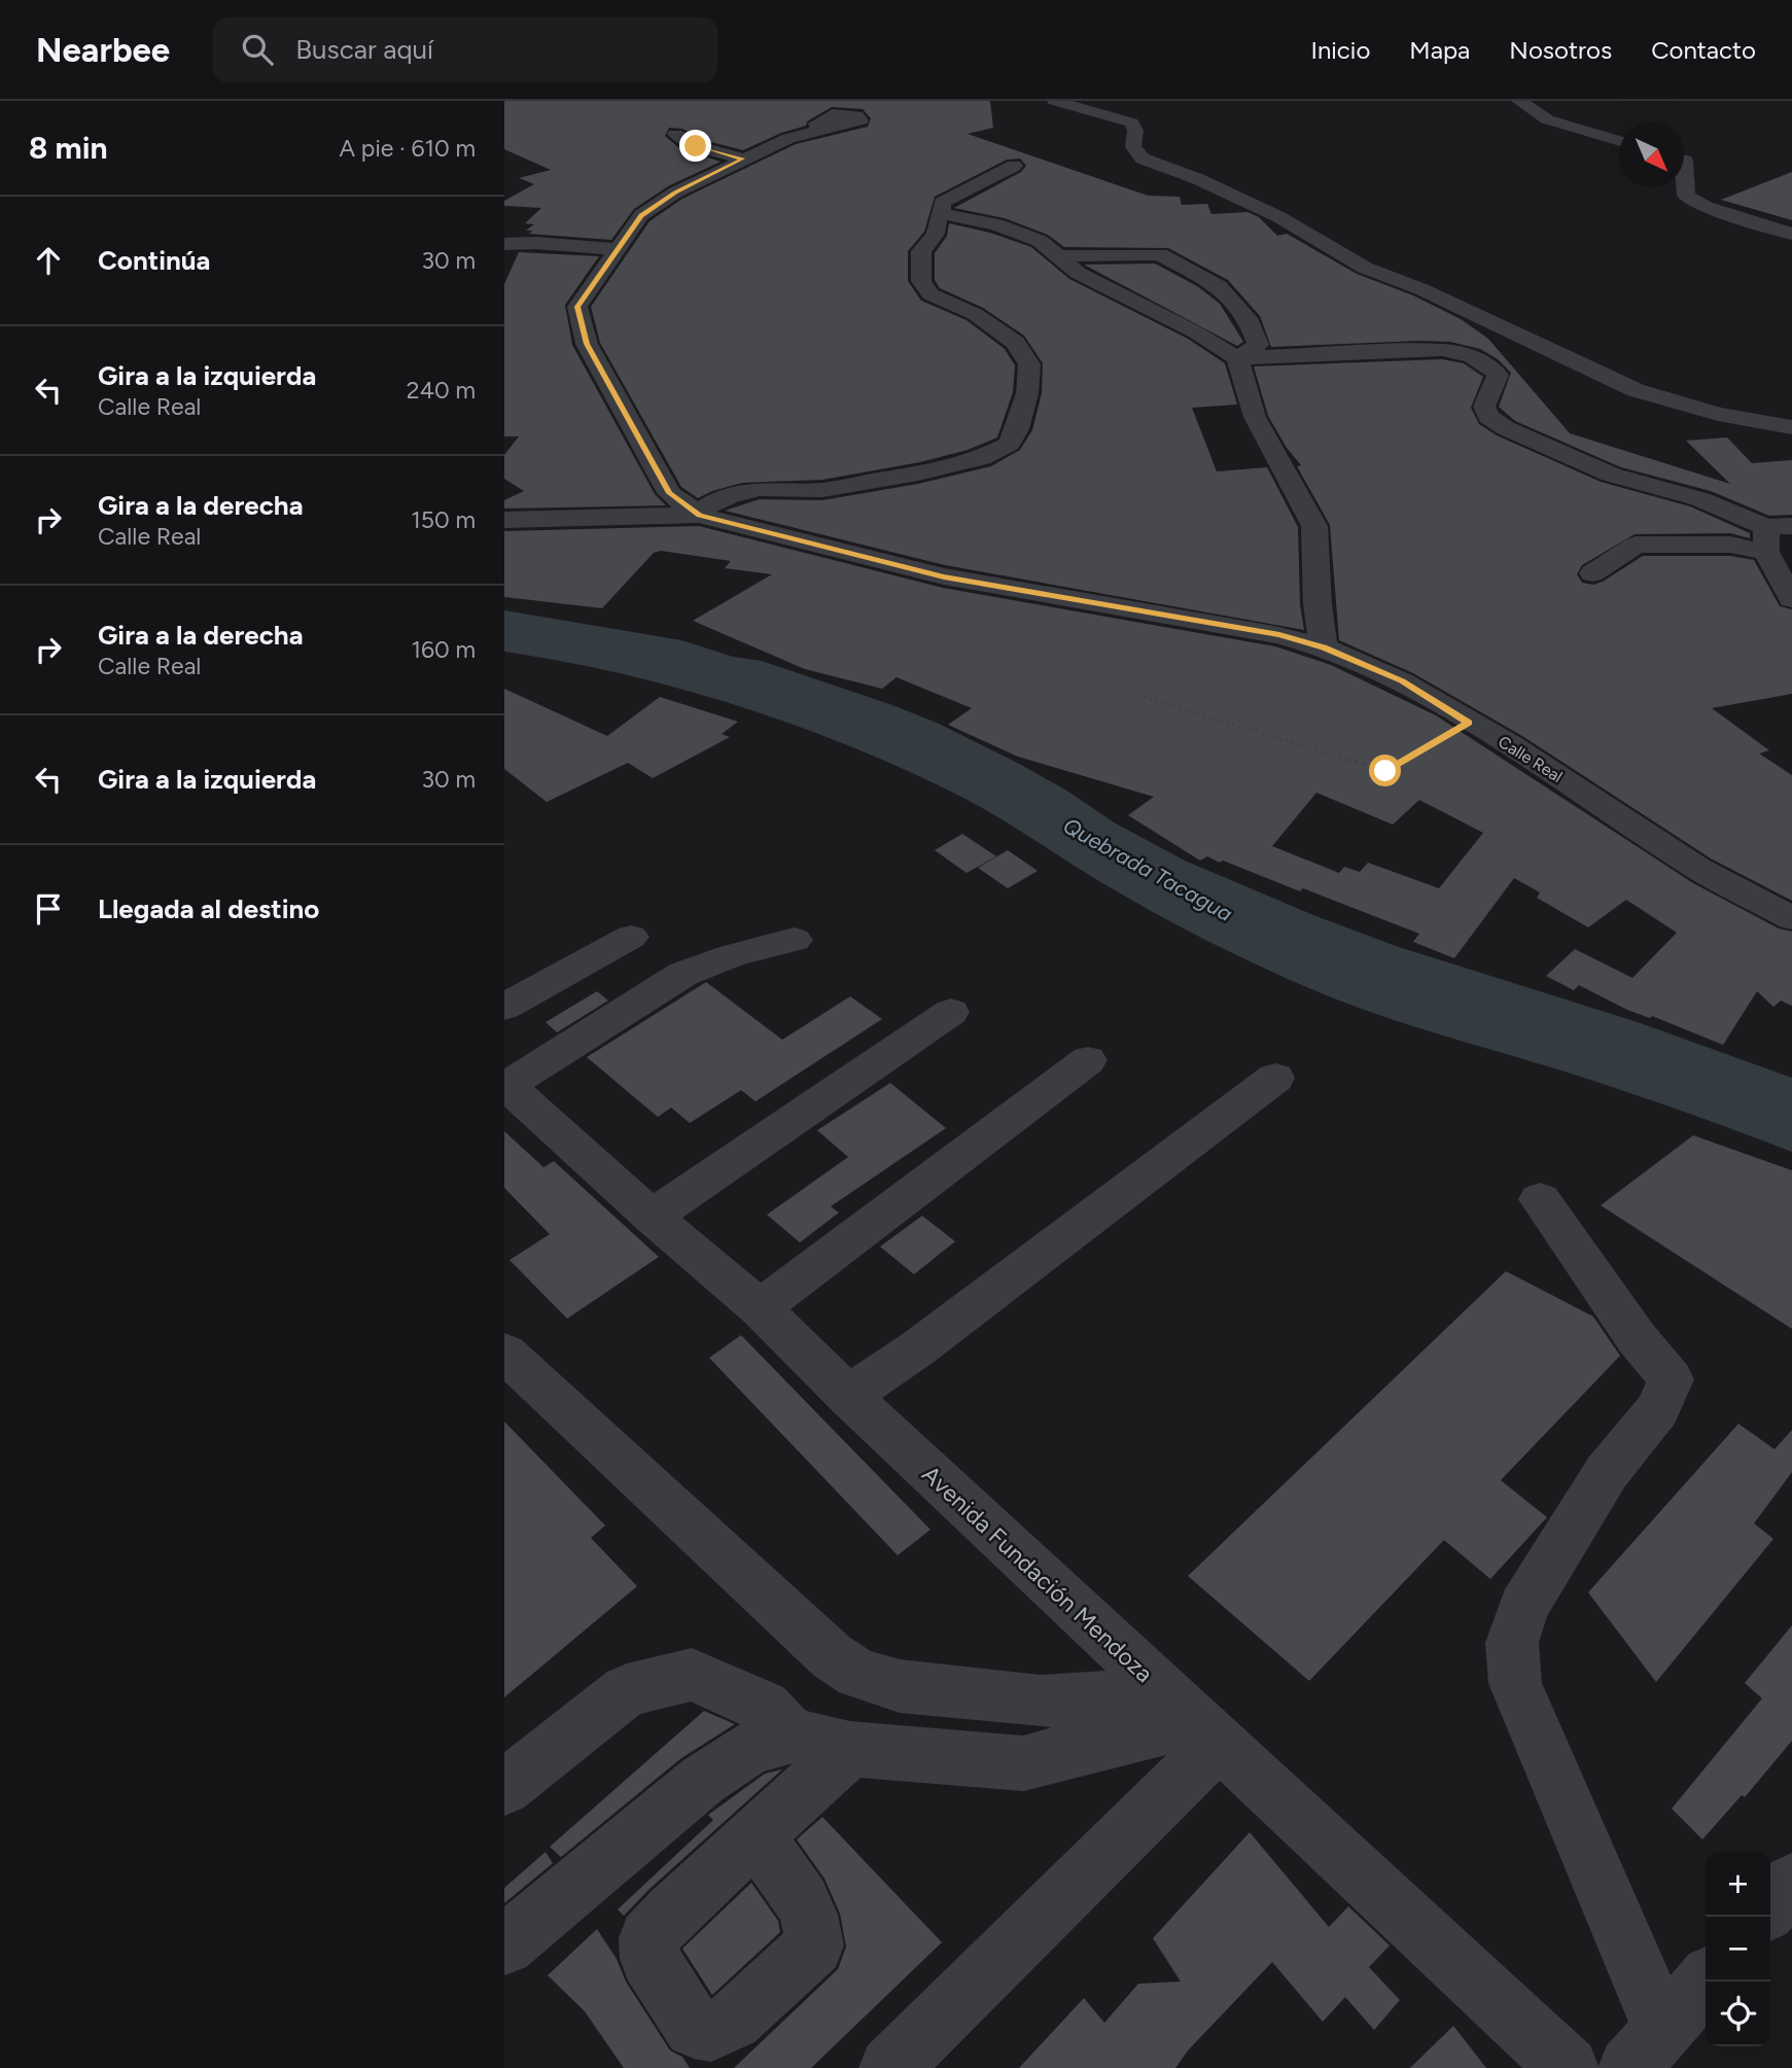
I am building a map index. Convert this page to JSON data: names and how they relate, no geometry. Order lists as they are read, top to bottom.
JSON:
{
  "streets": {
    "street": ["Calle Real", "Avenida Fundación Mendoza"]
  },
  "water": ["Quebrada Tacagua"],
  "north": "bottom right",
  "page": {
    "header": "Nearbee",
    "search": "Buscar aquí",
    "nav": [
      "Inicio",
      "Mapa",
      "Nosotros",
      "Contacto"
    ],
    "heading": ["8 min", "A pie · 610 m"],
    "list": [
      ["Continúa", "30 m"],
      ["Gira a la izquierda", "Calle Real", "240 m"],
      ["Gira a la derecha", "Calle Real", "150 m"],
      ["Gira a la derecha", "Calle Real", "160 m"],
      ["Gira a la izquierda", "30 m"],
      "Llegada al destino"
    ],
    "map_buttons": ["+", "−"]
  }
}
